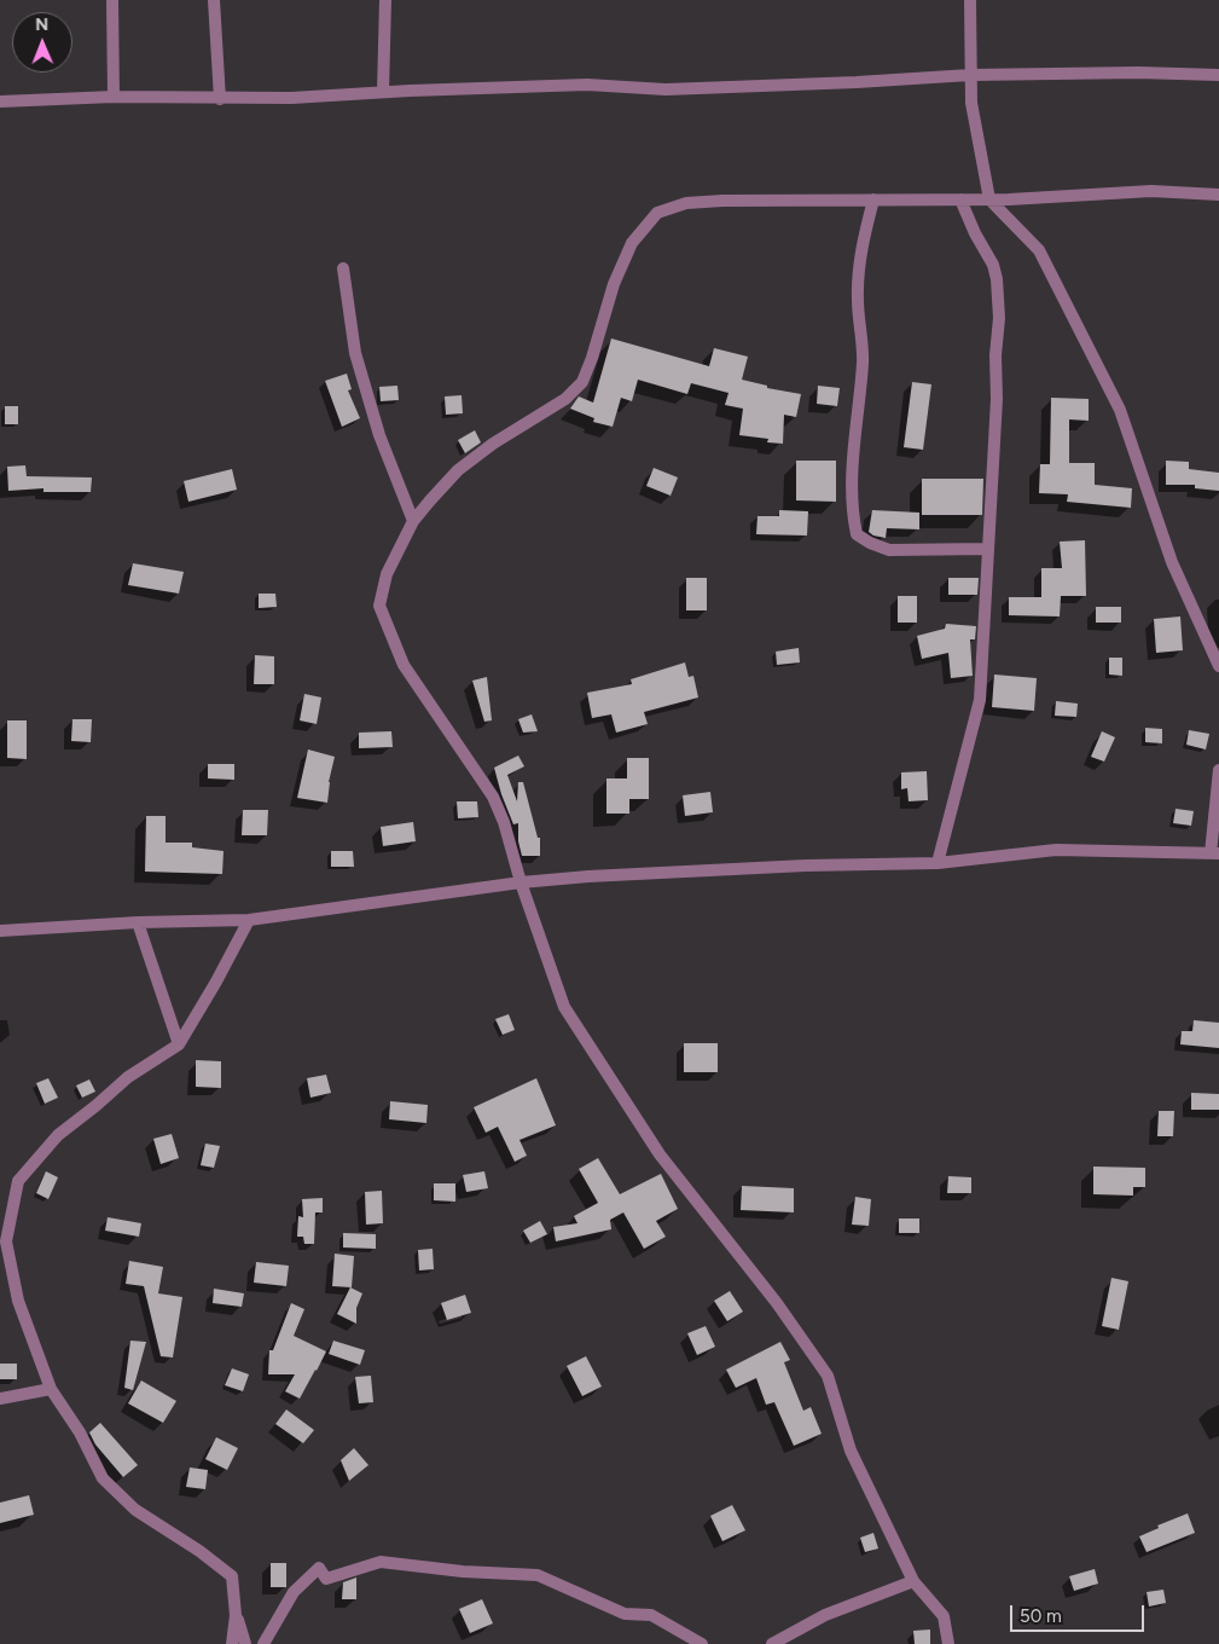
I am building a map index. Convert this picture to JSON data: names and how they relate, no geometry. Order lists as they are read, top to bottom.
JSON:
{
  "scale_bar": "50 m",
  "north": "top"
}
